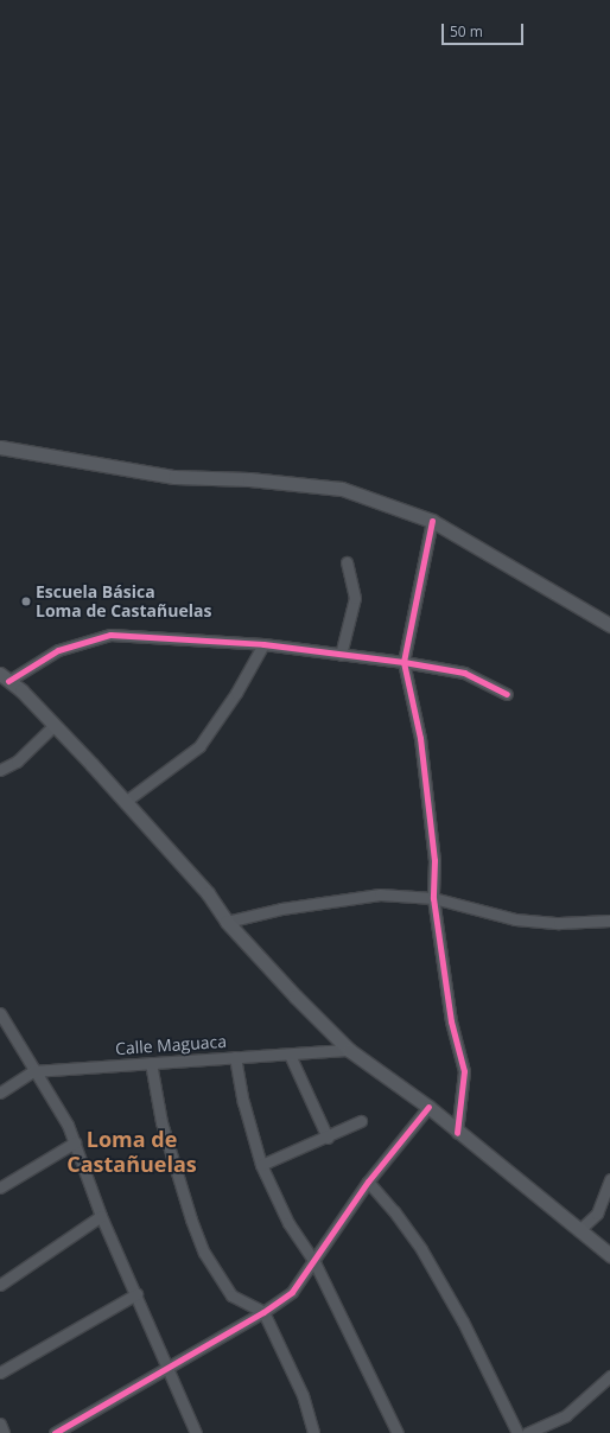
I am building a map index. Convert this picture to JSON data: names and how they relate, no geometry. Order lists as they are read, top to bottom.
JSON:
{
  "streets": {
    "street": ["Calle Maguaca"]
  },
  "districts": ["Loma de Castañuelas"],
  "places": ["Escuela Básica Loma de Castañuelas"],
  "scale_bar": "50 m"
}
